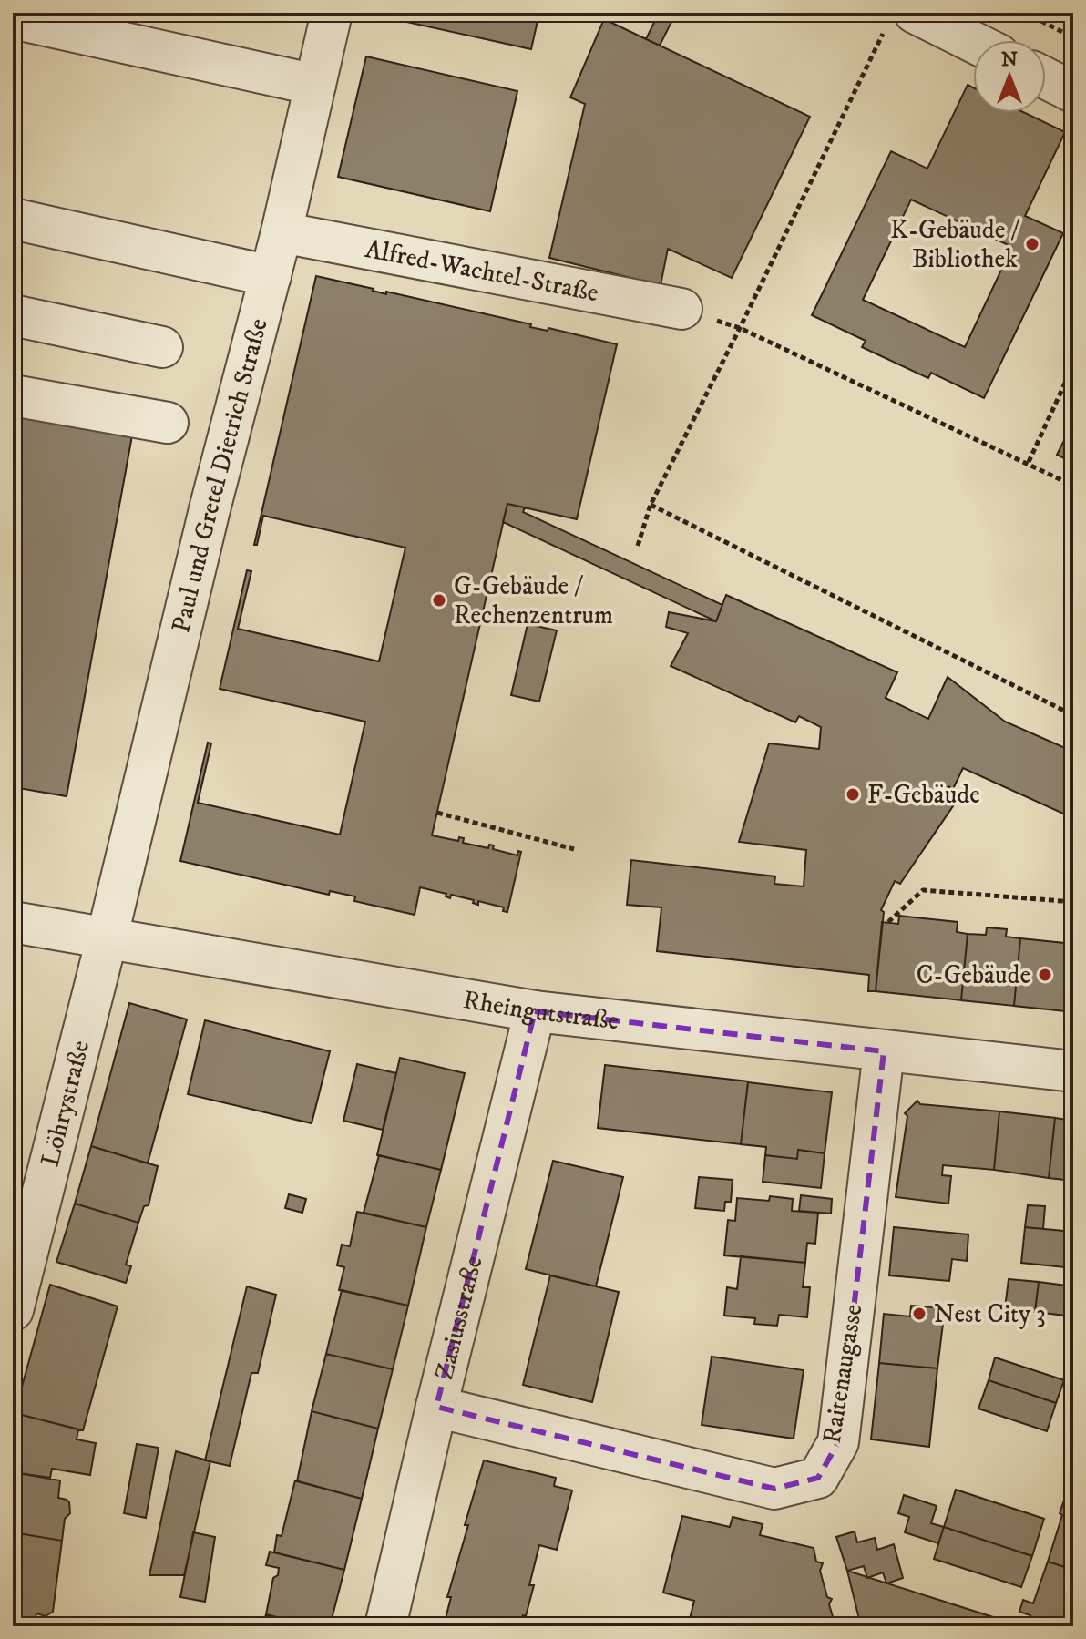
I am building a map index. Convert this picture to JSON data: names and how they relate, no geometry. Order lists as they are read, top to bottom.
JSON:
{
  "streets": {
    "street": [
      "Alfred-Wachtel-Straße",
      "Paul und Gretel Dietrich Straße",
      "Rheingutstraße",
      "Löhrystraße",
      "Zasiusstraße",
      "Raitenaugasse"
    ]
  },
  "crossings": [
    ["Alfred-Wachtel-Straße", "Paul und Gretel Dietrich Straße"],
    ["Paul und Gretel Dietrich Straße", "Rheingutstraße"],
    ["Paul und Gretel Dietrich Straße", "Löhrystraße"],
    ["Rheingutstraße", "Löhrystraße"],
    ["Rheingutstraße", "Zasiusstraße"],
    ["Rheingutstraße", "Raitenaugasse"],
    ["Zasiusstraße", "Raitenaugasse"]
  ],
  "places": [
    "K-Gebäude / Bibliothek",
    "G-Gebäude / Rechenzentrum",
    "F-Gebäude",
    "C-Gebäude",
    "Nest City 3"
  ],
  "north": "top"
}
